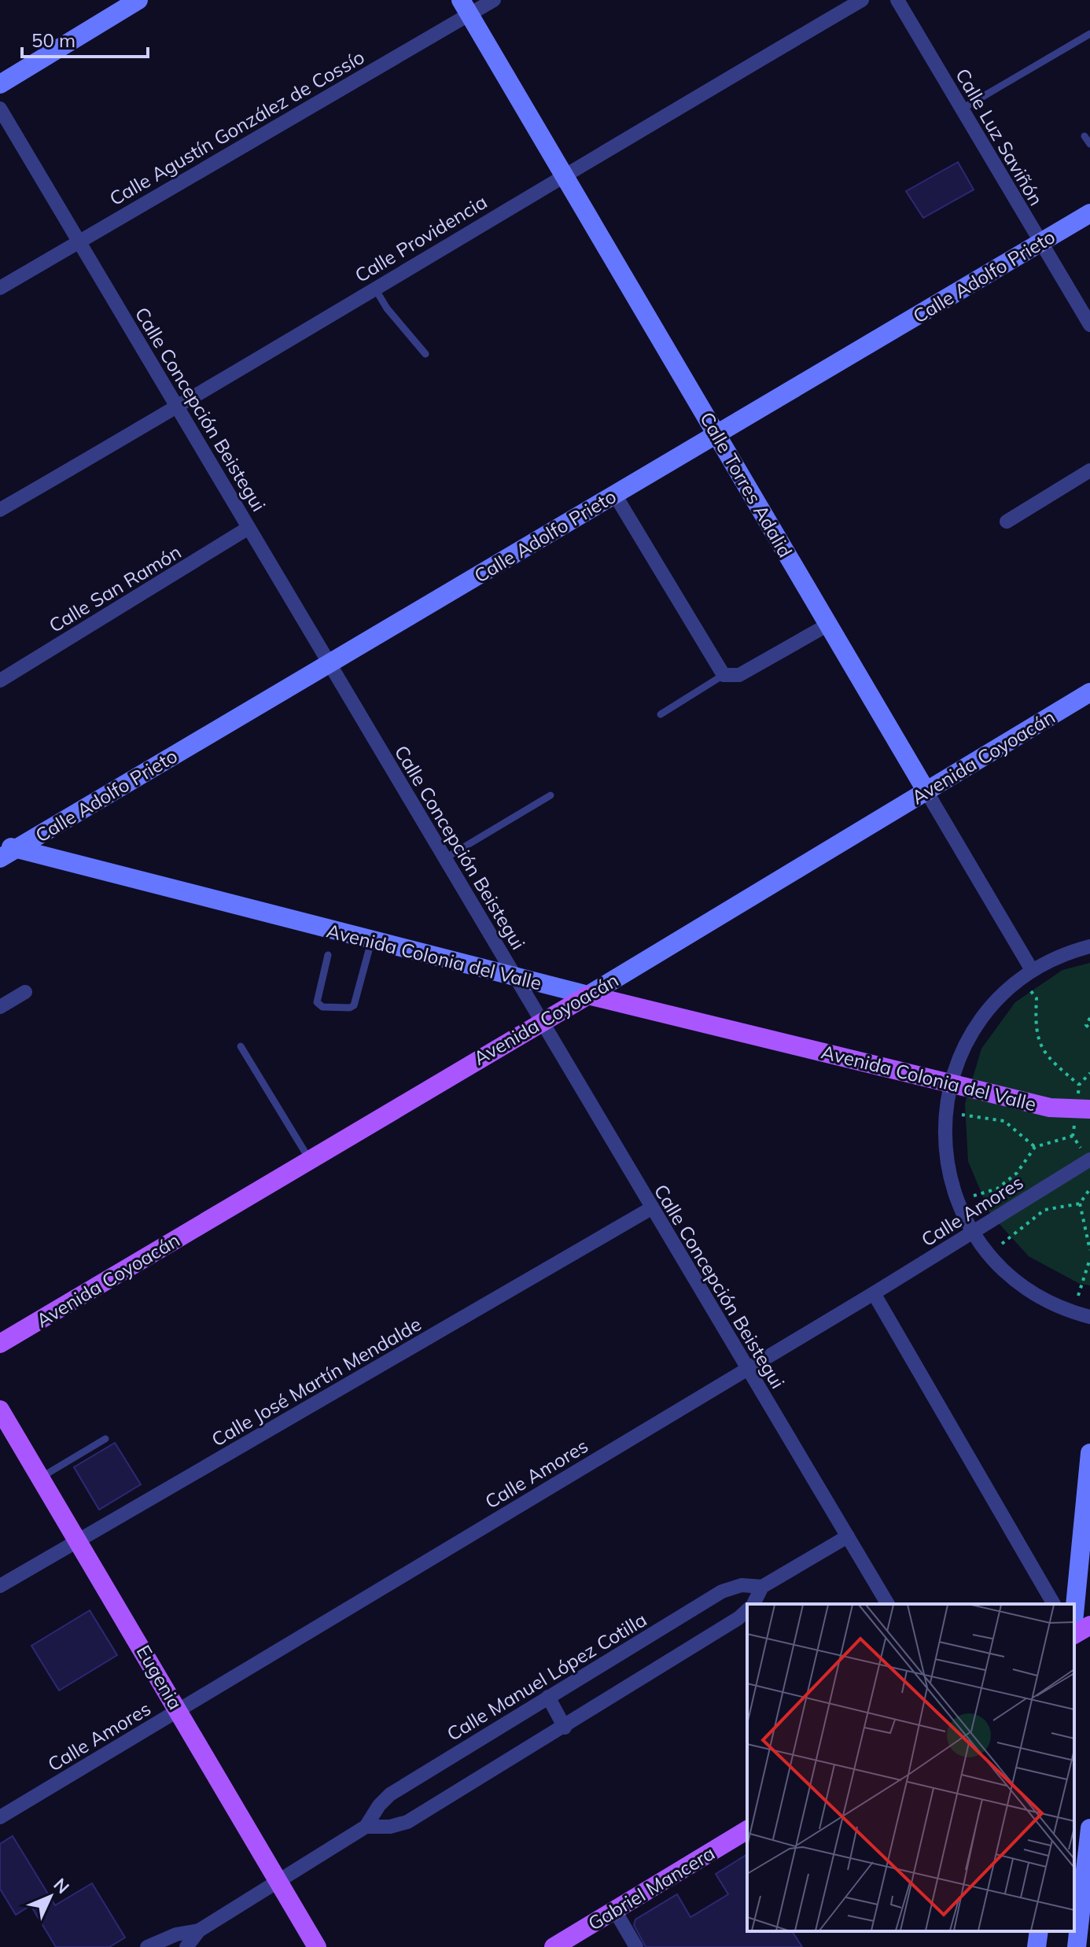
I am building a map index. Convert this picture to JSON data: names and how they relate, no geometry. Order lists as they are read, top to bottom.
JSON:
{
  "streets": {
    "main road": [
      "Avenida Coyoacán",
      "Avenida Colonia del Valle",
      "Eugenia",
      "Gabriel Mancera"
    ],
    "street": [
      "Calle Agustín González de Cossío",
      "Calle Luz Saviñón",
      "Calle Providencia",
      "Calle Adolfo Prieto",
      "Calle Concepción Beistegui",
      "Calle Torres Adalid",
      "Calle San Ramón",
      "Calle Amores",
      "Calle José Martín Mendalde",
      "Calle Manuel López Cotilla"
    ]
  },
  "crossings": [
    ["Calle Agustín González de Cossío", "Calle Concepción Beistegui"],
    ["Calle Agustín González de Cossío", "Calle Torres Adalid"],
    ["Calle Luz Saviñón", "Calle Adolfo Prieto"],
    ["Calle Providencia", "Calle Concepción Beistegui"],
    ["Calle Providencia", "Calle Torres Adalid"],
    ["Calle Adolfo Prieto", "Calle Concepción Beistegui"],
    ["Calle Adolfo Prieto", "Calle Torres Adalid"],
    ["Calle Adolfo Prieto", "Avenida Colonia del Valle"],
    ["Calle Concepción Beistegui", "Calle San Ramón"],
    ["Calle Concepción Beistegui", "Avenida Coyoacán"],
    ["Calle Concepción Beistegui", "Avenida Colonia del Valle"],
    ["Calle Concepción Beistegui", "Calle Amores"],
    ["Calle Concepción Beistegui", "Calle José Martín Mendalde"],
    ["Calle Concepción Beistegui", "Calle Manuel López Cotilla"],
    ["Calle Torres Adalid", "Avenida Coyoacán"],
    ["Avenida Coyoacán", "Avenida Colonia del Valle"],
    ["Calle Amores", "Eugenia"],
    ["Calle José Martín Mendalde", "Eugenia"],
    ["Calle Manuel López Cotilla", "Eugenia"]
  ],
  "scale_bar": "50 m",
  "north": "top right"
}
